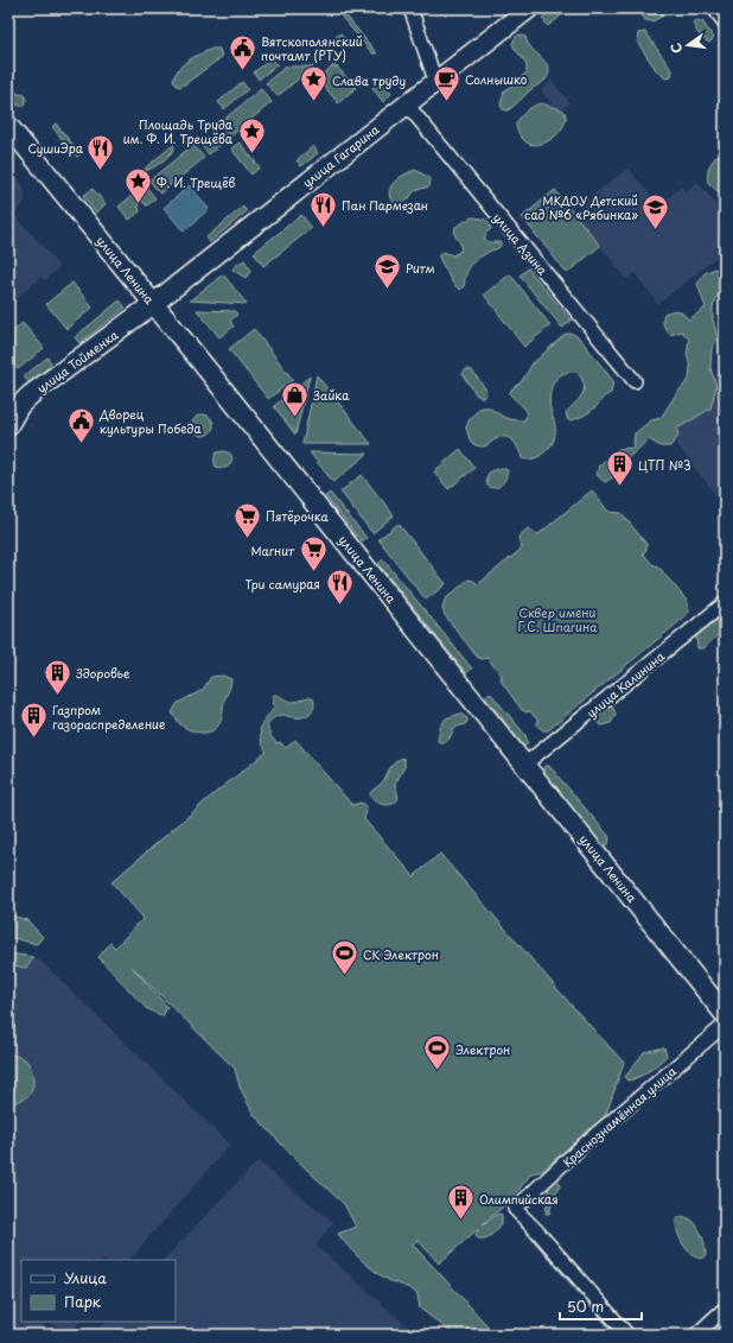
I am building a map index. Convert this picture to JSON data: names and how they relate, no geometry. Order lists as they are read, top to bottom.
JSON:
{
  "streets": {
    "street": [
      "улица Гагарина",
      "улица Азина",
      "улица Ленина",
      "улица Тойменка",
      "улица Калинина",
      "Краснознамённая улица"
    ]
  },
  "crossings": [
    ["улица Гагарина", "улица Азина"],
    ["улица Гагарина", "улица Ленина"],
    ["улица Гагарина", "улица Тойменка"],
    ["улица Ленина", "улица Тойменка"],
    ["улица Ленина", "улица Калинина"]
  ],
  "parks": ["Сквер имени Г.С. Шпагина"],
  "places": {
    "public building": ["Вятскополянский почтамт (РТУ)", "Дворец культуры Победа"],
    "cafe": ["Солнышко"],
    "place": ["Слава труду", "Площадь Труда им. Ф. И. Трещёва", "Ф. И. Трещёв"],
    "restaurant": ["СушиЭра", "Пан Пармезан", "Три самурая"],
    "school or university": ["МКДОУ Детский сад №6 «Рябинка»", "Ритм"],
    "shop": ["Зайка"],
    "building": [
      "ЦТП №3",
      "Здоровье",
      "Газпром газораспределение",
      "Олимпийская"
    ],
    "supermarket": ["Пятёрочка", "Магнит"],
    "sports": ["СК Электрон", "Электрон"]
  },
  "legend": ["Улица", "Парк"],
  "scale_bar": "50 m",
  "north": "left"
}
